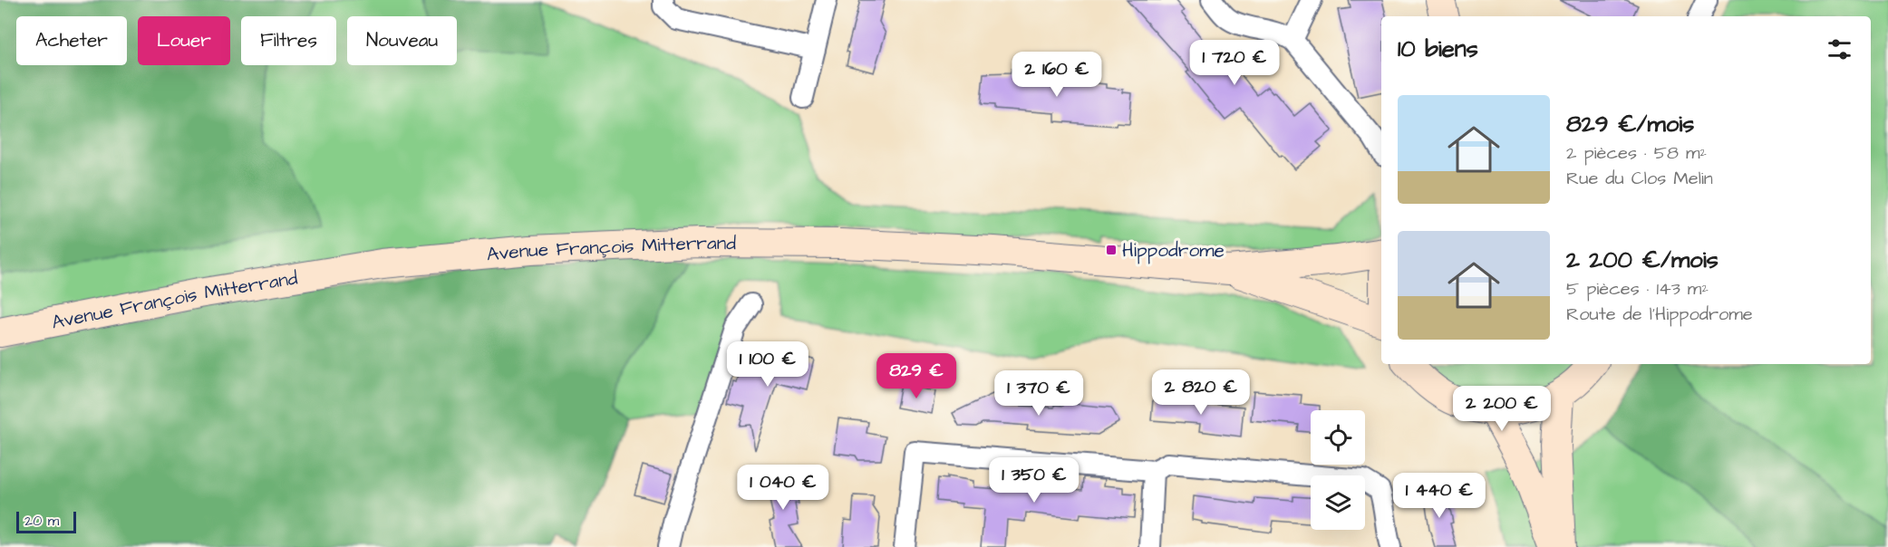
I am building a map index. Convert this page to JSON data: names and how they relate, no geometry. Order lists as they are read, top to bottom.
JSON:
{
  "streets": {
    "main road": ["Avenue François Mitterrand"]
  },
  "places": {
    "transit": ["Hippodrome"]
  },
  "scale_bar": "20 m",
  "page": {
    "chip": [
      "Acheter",
      "Louer",
      "Filtres",
      "Nouveau"
    ],
    "heading": "10 biens",
    "price": [
      "1 720 €",
      "2 160 €",
      "1 100 €",
      "829 €",
      "2 820 €",
      "1 370 €",
      "2 200 €",
      "1 350 €",
      "1 040 €",
      "1 440 €"
    ],
    "list": [
      {
        "name": "829 €/mois",
        "note": "2 pièces · 58 m² · Rue du Clos Melin"
      },
      {
        "name": "2 200 €/mois",
        "note": "5 pièces · 143 m² · Route de l'Hippodrome"
      }
    ],
    "scale": "20 m"
  }
}
